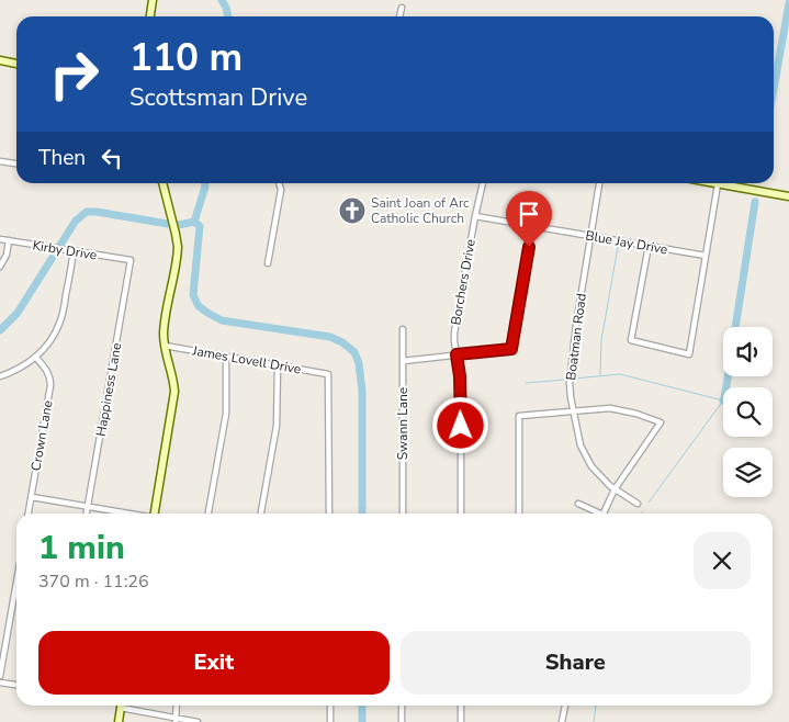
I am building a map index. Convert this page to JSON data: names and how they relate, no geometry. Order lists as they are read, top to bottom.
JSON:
{
  "streets": {
    "street": [
      "Blue Jay Drive",
      "Kirby Drive",
      "Borchers Drive",
      "Boatman Road",
      "James Lovell Drive",
      "Happiness Lane",
      "Swann Lane",
      "Crown Lane"
    ]
  },
  "crossings": [
    ["Blue Jay Drive", "Borchers Drive"],
    ["Blue Jay Drive", "Boatman Road"],
    ["Kirby Drive", "Happiness Lane"]
  ],
  "places": {
    "church": ["Saint Joan of Arc Catholic Church"]
  },
  "page": {
    "turn": ["110 m", "Scottsman Drive"],
    "then": "Then",
    "heading": ["1 min", "370 m · 11:26"],
    "buttons": ["Exit", "Share"]
  }
}
